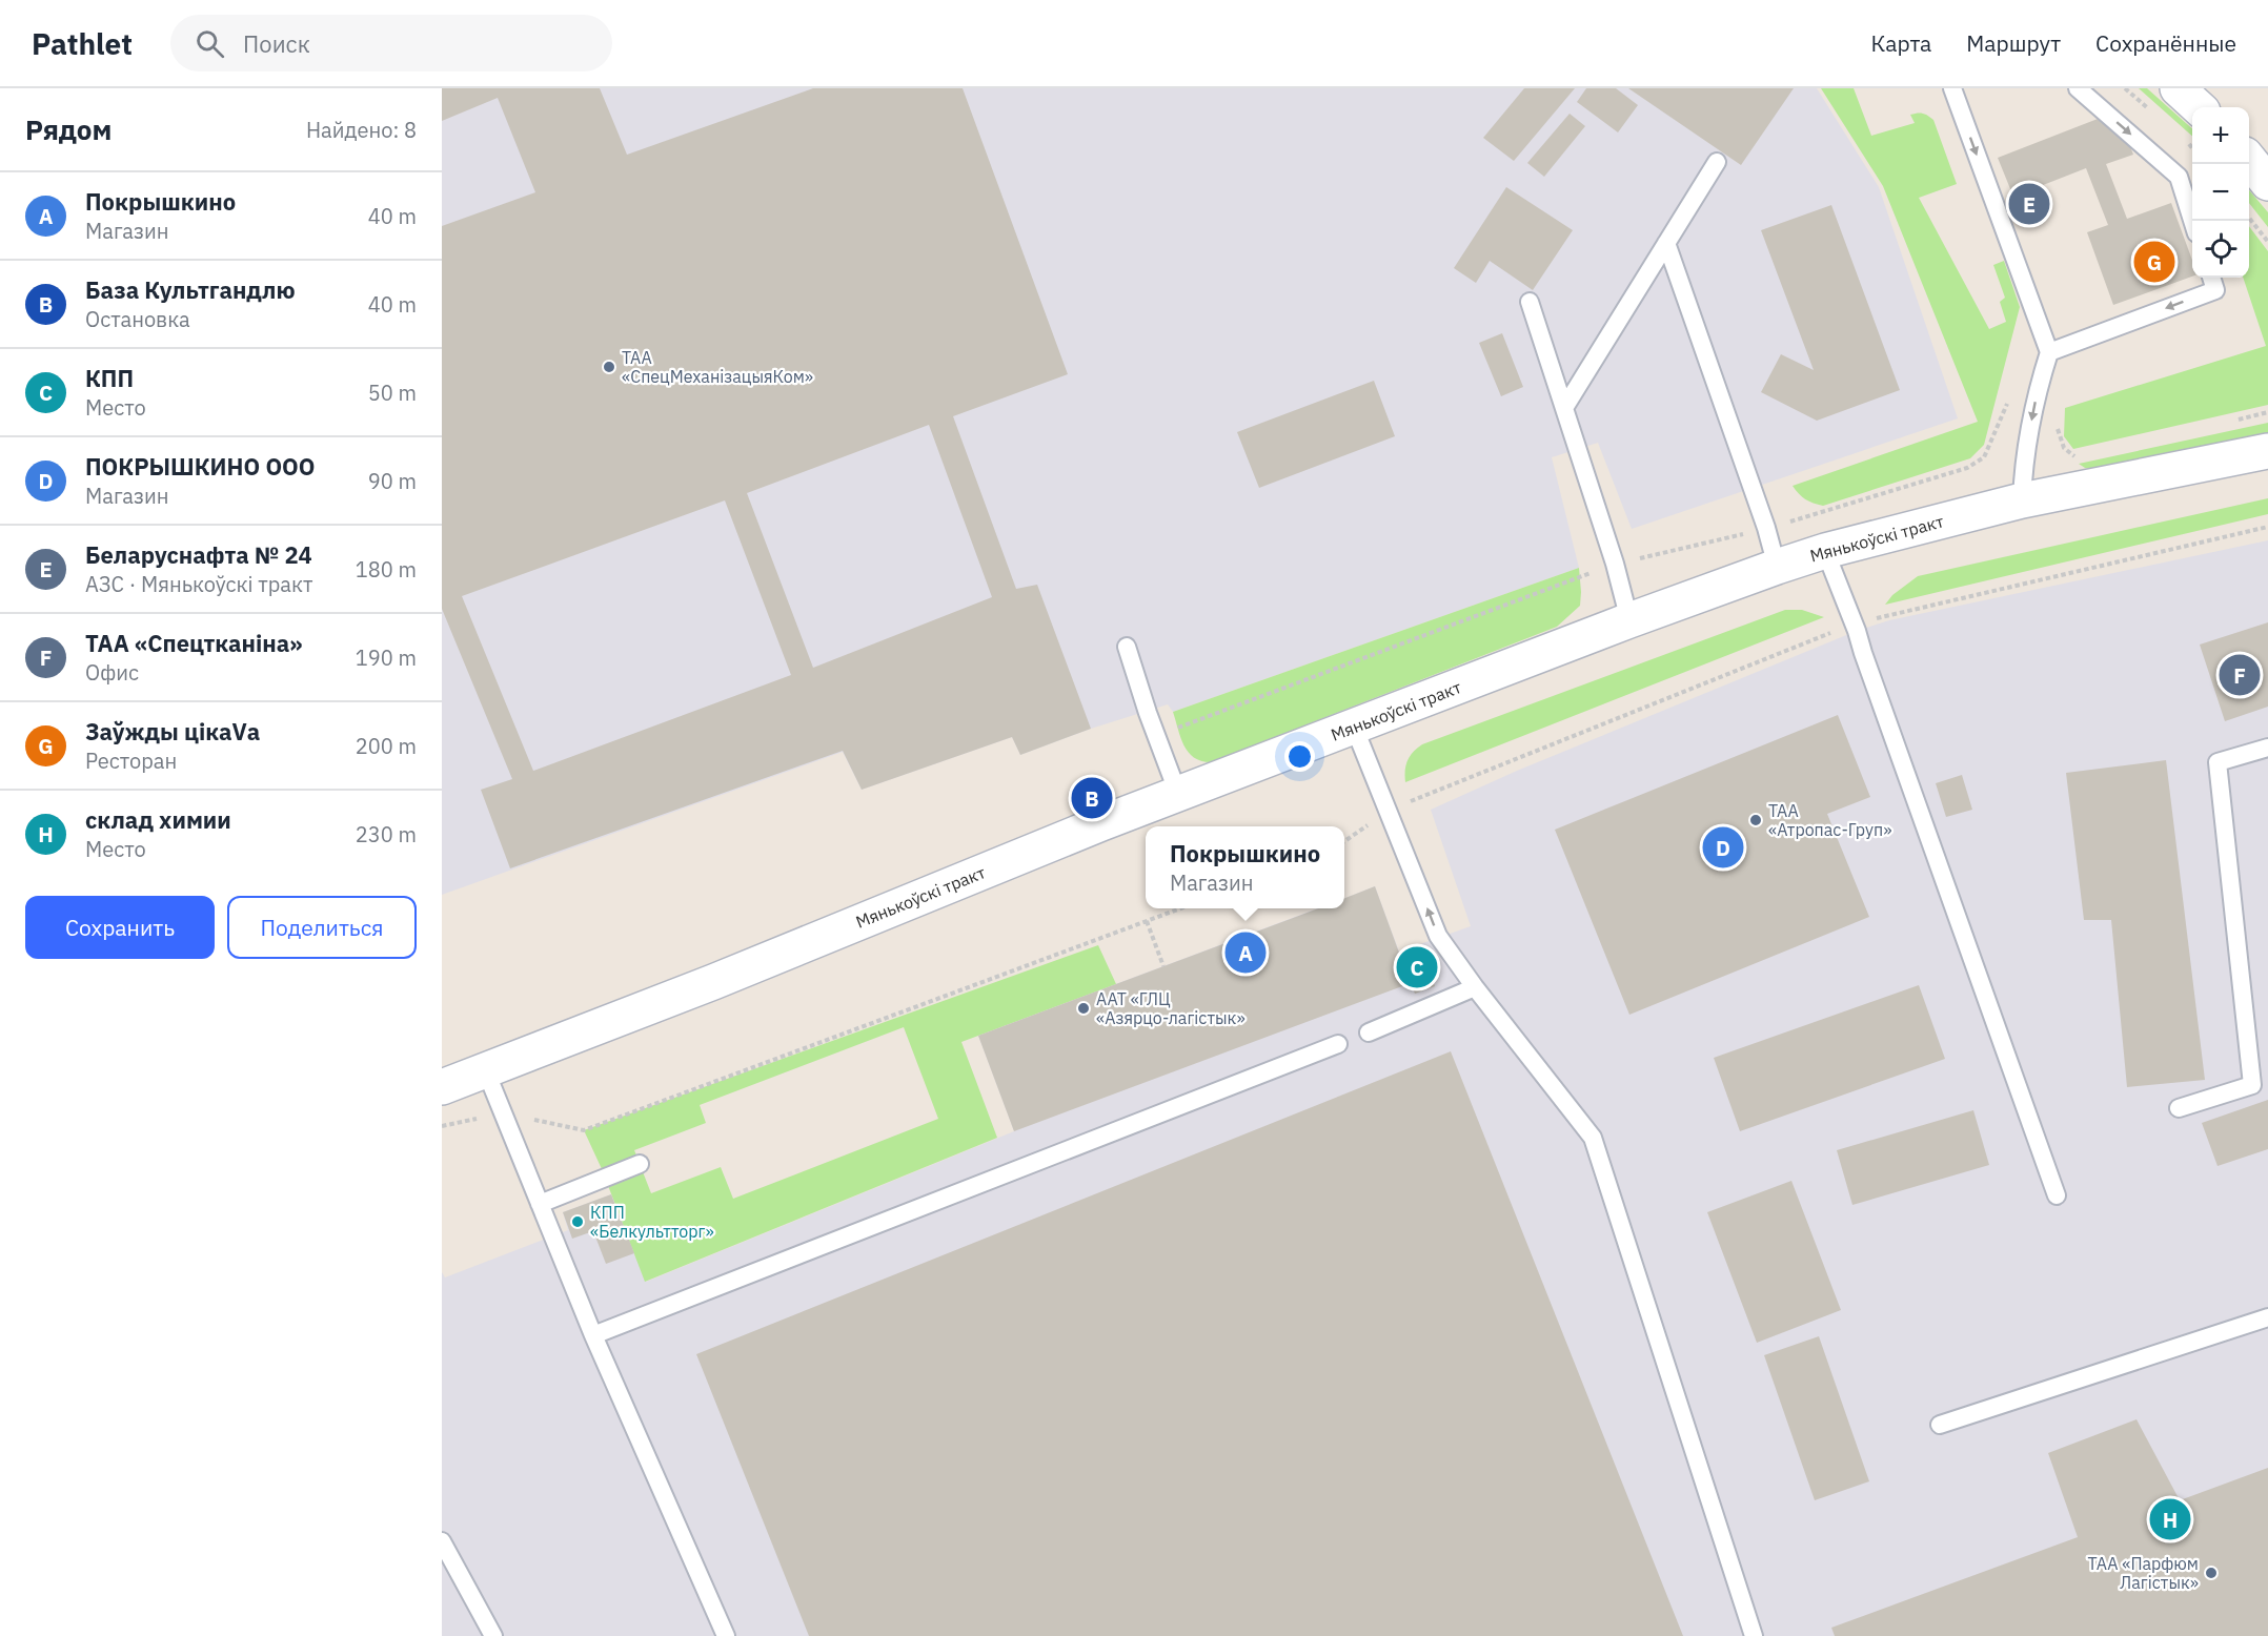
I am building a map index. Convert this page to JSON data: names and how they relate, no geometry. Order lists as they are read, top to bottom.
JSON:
{
  "streets": {
    "street": ["Мянькоўскі тракт"]
  },
  "places": [
    "ТАА «СпецМеханізацыяКом»",
    "ТАА «Атропас-Груп»",
    "ААТ «ГЛЦ «Азярцо-лагістык»",
    "КПП «Белкультторг»",
    "ТАА «Парфюм Лагістык»"
  ],
  "page": {
    "header": "Pathlet",
    "search": "Поиск",
    "nav": ["Карта", "Маршрут", "Сохранённые"],
    "heading": ["Рядом", "Найдено: 8"],
    "map_buttons": ["+", "−"],
    "list": [
      {
        "mark": "A",
        "name": "Покрышкино",
        "note": "Магазин",
        "value": "40 m"
      },
      {
        "mark": "B",
        "name": "База Культгандлю",
        "note": "Остановка",
        "value": "40 m"
      },
      {
        "mark": "C",
        "name": "КПП",
        "note": "Место",
        "value": "50 m"
      },
      {
        "mark": "D",
        "name": "ПОКРЫШКИНО ООО",
        "note": "Магазин",
        "value": "90 m"
      },
      {
        "mark": "E",
        "name": "Беларуснафта № 24",
        "note": "АЗС · Мянькоўскі тракт",
        "value": "180 m"
      },
      {
        "mark": "F",
        "name": "ТАА «Спецтканіна»",
        "note": "Офис",
        "value": "190 m"
      },
      {
        "mark": "G",
        "name": "Заўжды цікаVа",
        "note": "Ресторан",
        "value": "200 m"
      },
      {
        "mark": "H",
        "name": "склад химии",
        "note": "Место",
        "value": "230 m"
      }
    ],
    "pins": [
      "E",
      "G",
      "F",
      "B",
      "D",
      "A",
      "C",
      "H"
    ],
    "popup": ["Покрышкино", "Магазин"],
    "buttons": ["Сохранить", "Поделиться"]
  }
}
